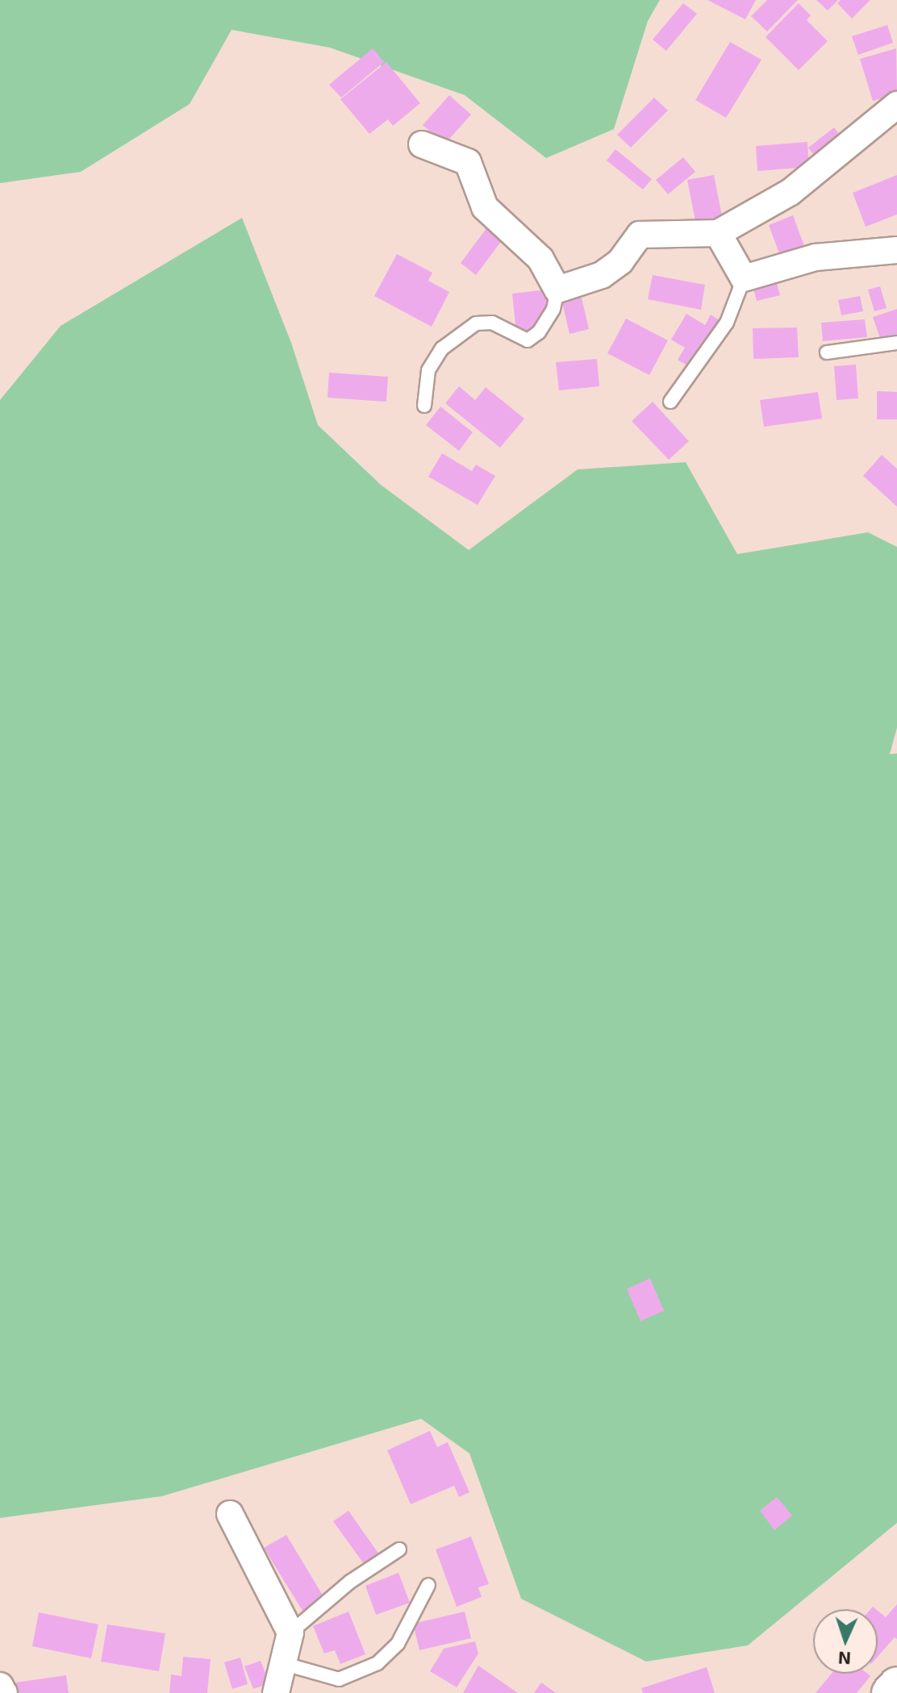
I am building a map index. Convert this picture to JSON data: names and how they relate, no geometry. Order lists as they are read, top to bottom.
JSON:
{
  "north": "bottom"
}
